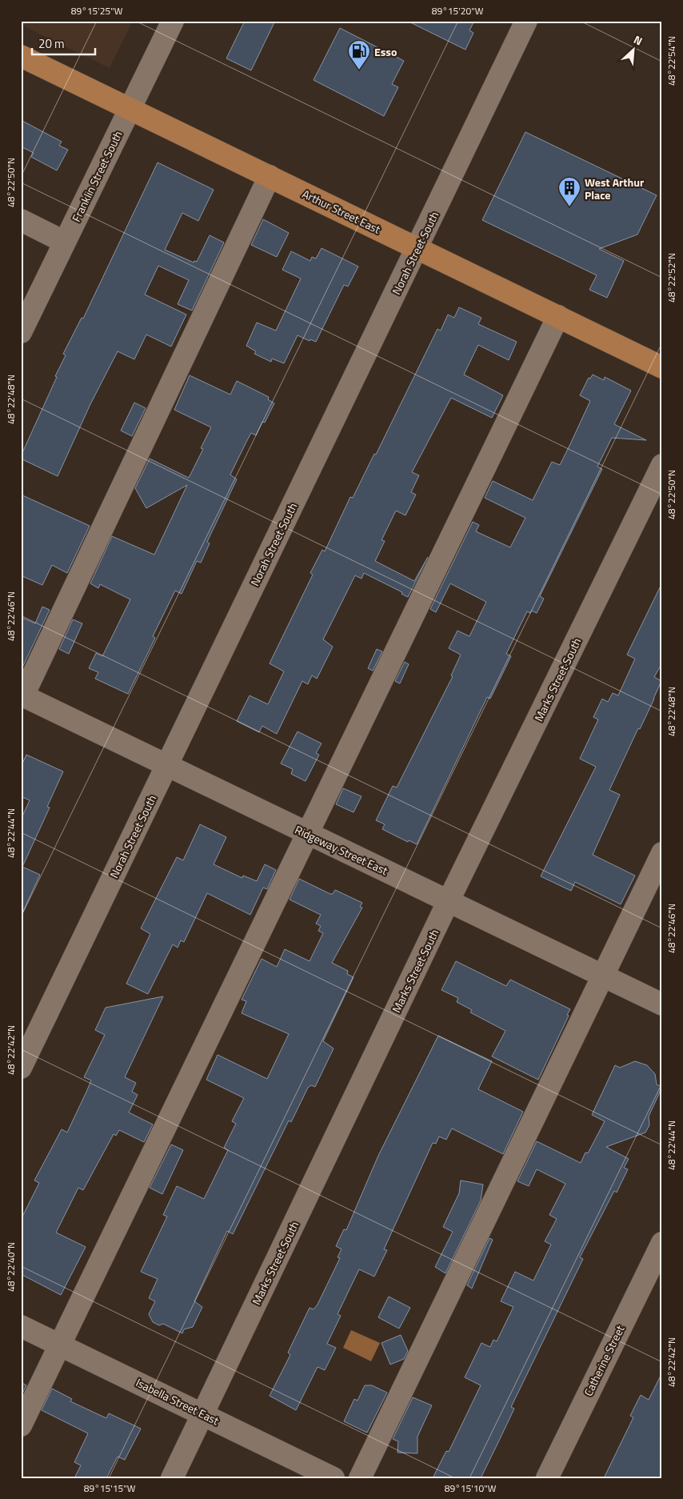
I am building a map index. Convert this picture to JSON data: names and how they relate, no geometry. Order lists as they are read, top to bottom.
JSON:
{
  "streets": {
    "main road": ["Arthur Street East"],
    "street": [
      "Franklin Street South",
      "Norah Street South",
      "Marks Street South",
      "Ridgeway Street East",
      "Catherine Street",
      "Isabella Street East"
    ]
  },
  "crossings": [
    ["Franklin Street South", "Arthur Street East"],
    ["Arthur Street East", "Norah Street South"],
    ["Norah Street South", "Ridgeway Street East"],
    ["Marks Street South", "Ridgeway Street East"],
    ["Marks Street South", "Isabella Street East"]
  ],
  "places": {
    "fuel station": ["Esso"],
    "building": ["West Arthur Place"]
  },
  "scale_bar": "20 m",
  "north": "top right",
  "coordinates": [
    "89°15'25\"W",
    "89°15'20\"W",
    "48°22'54\"N",
    "48°22'50\"N",
    "48°22'52\"N",
    "48°22'48\"N",
    "48°22'46\"N",
    "48°22'44\"N",
    "48°22'42\"N",
    "48°22'40\"N",
    "89°15'15\"W",
    "89°15'10\"W"
  ]
}
